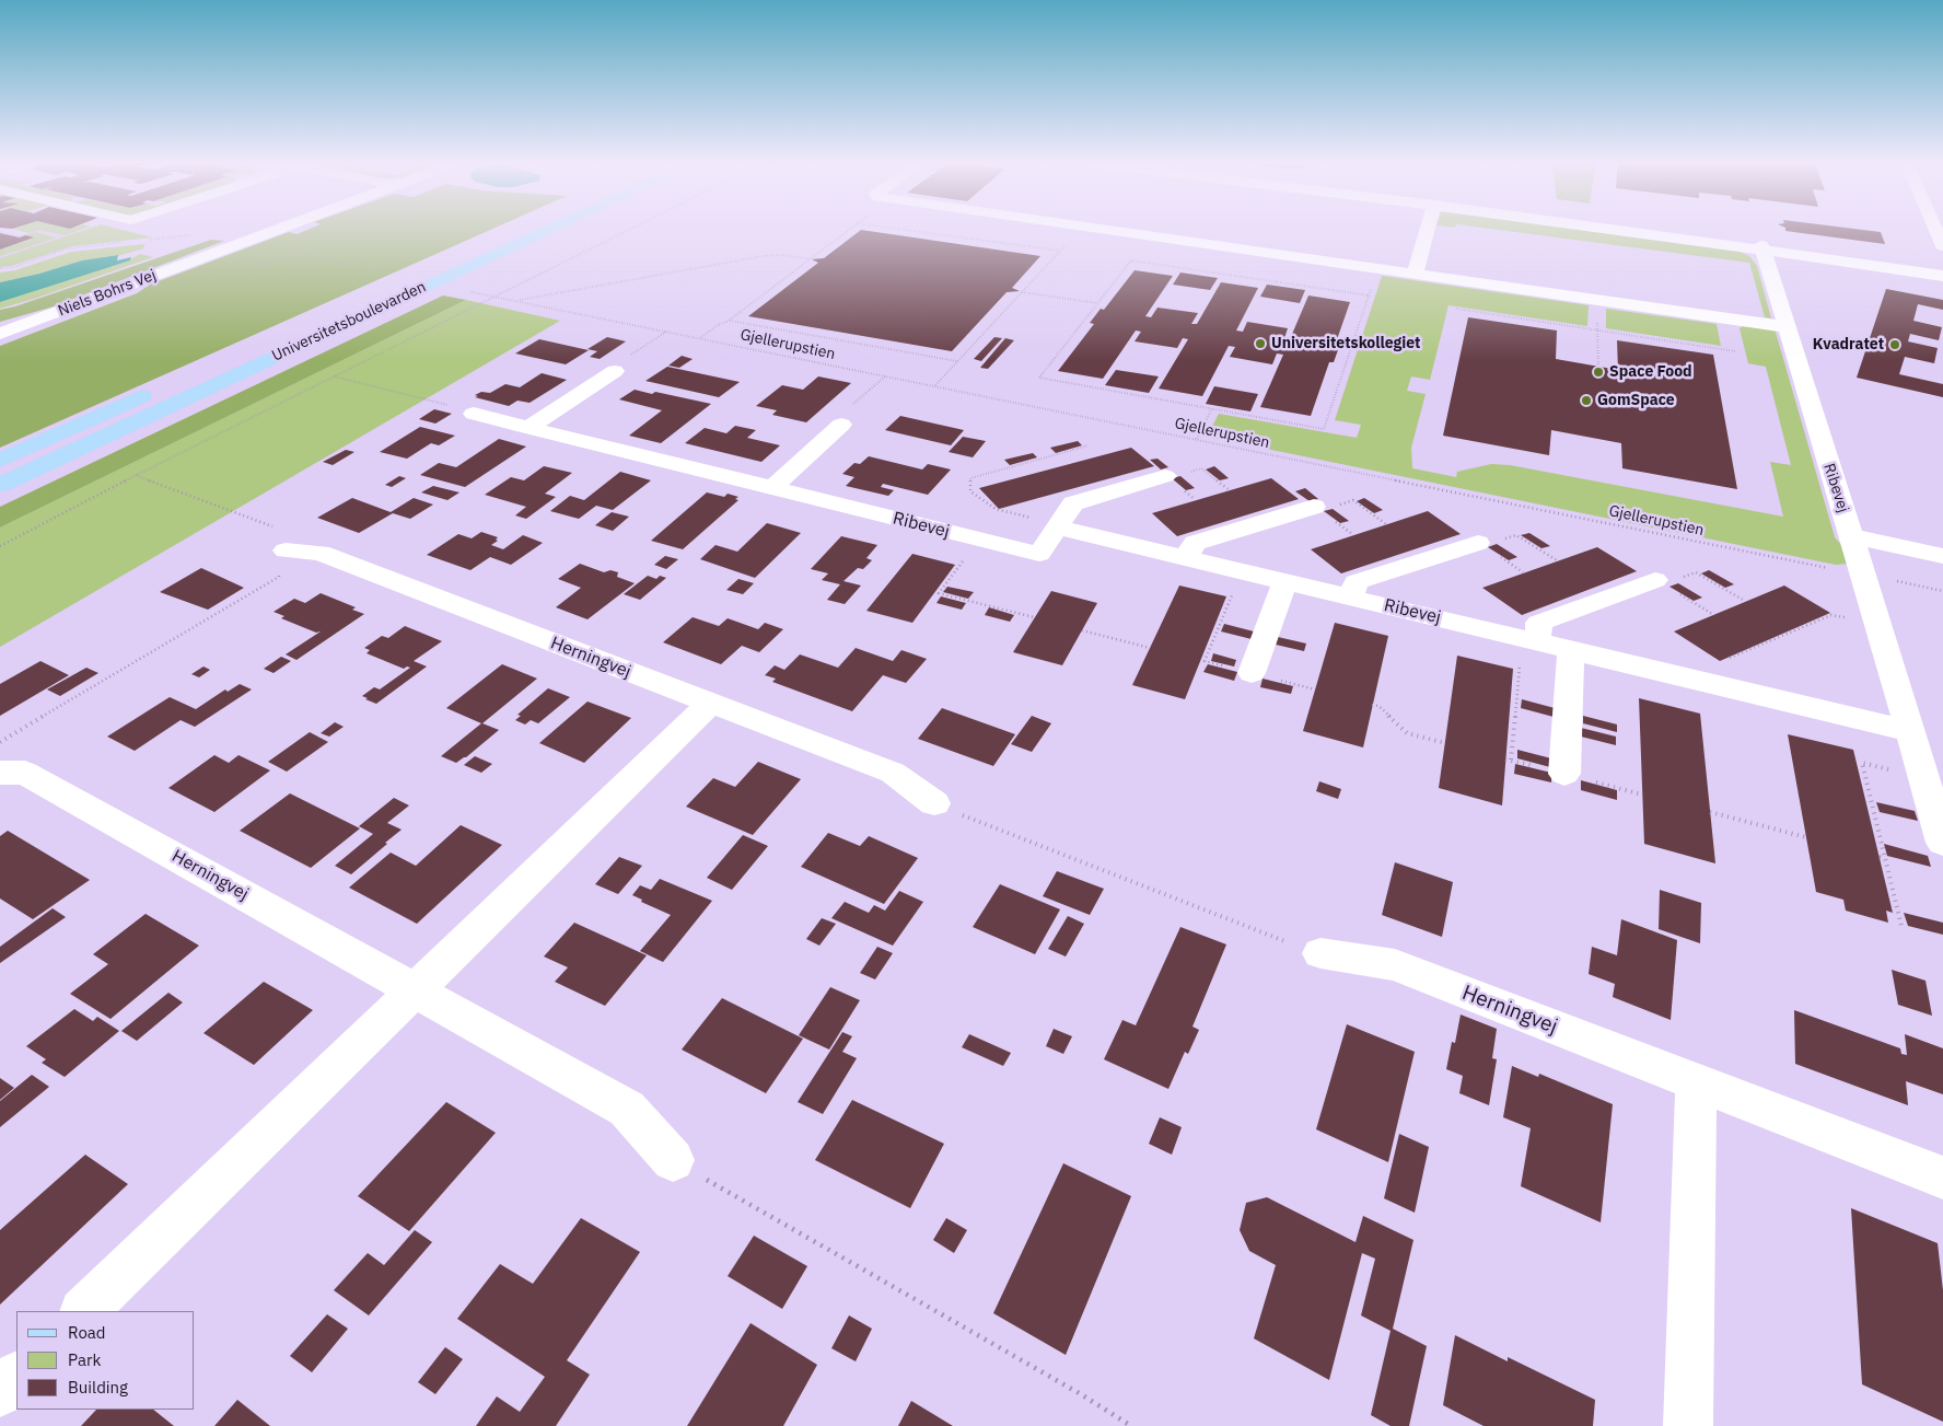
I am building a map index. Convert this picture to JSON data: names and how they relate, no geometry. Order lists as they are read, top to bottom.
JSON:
{
  "streets": {
    "main road": ["Universitetsboulevarden"],
    "street": ["Niels Bohrs Vej", "Ribevej", "Herningvej"],
    "path": ["Gjellerupstien"]
  },
  "crossings": [
    ["Gjellerupstien", "Ribevej"]
  ],
  "places": [
    "Universitetskollegiet",
    "Kvadratet",
    "Space Food",
    "GomSpace"
  ],
  "legend": ["Road", "Park", "Building"]
}
